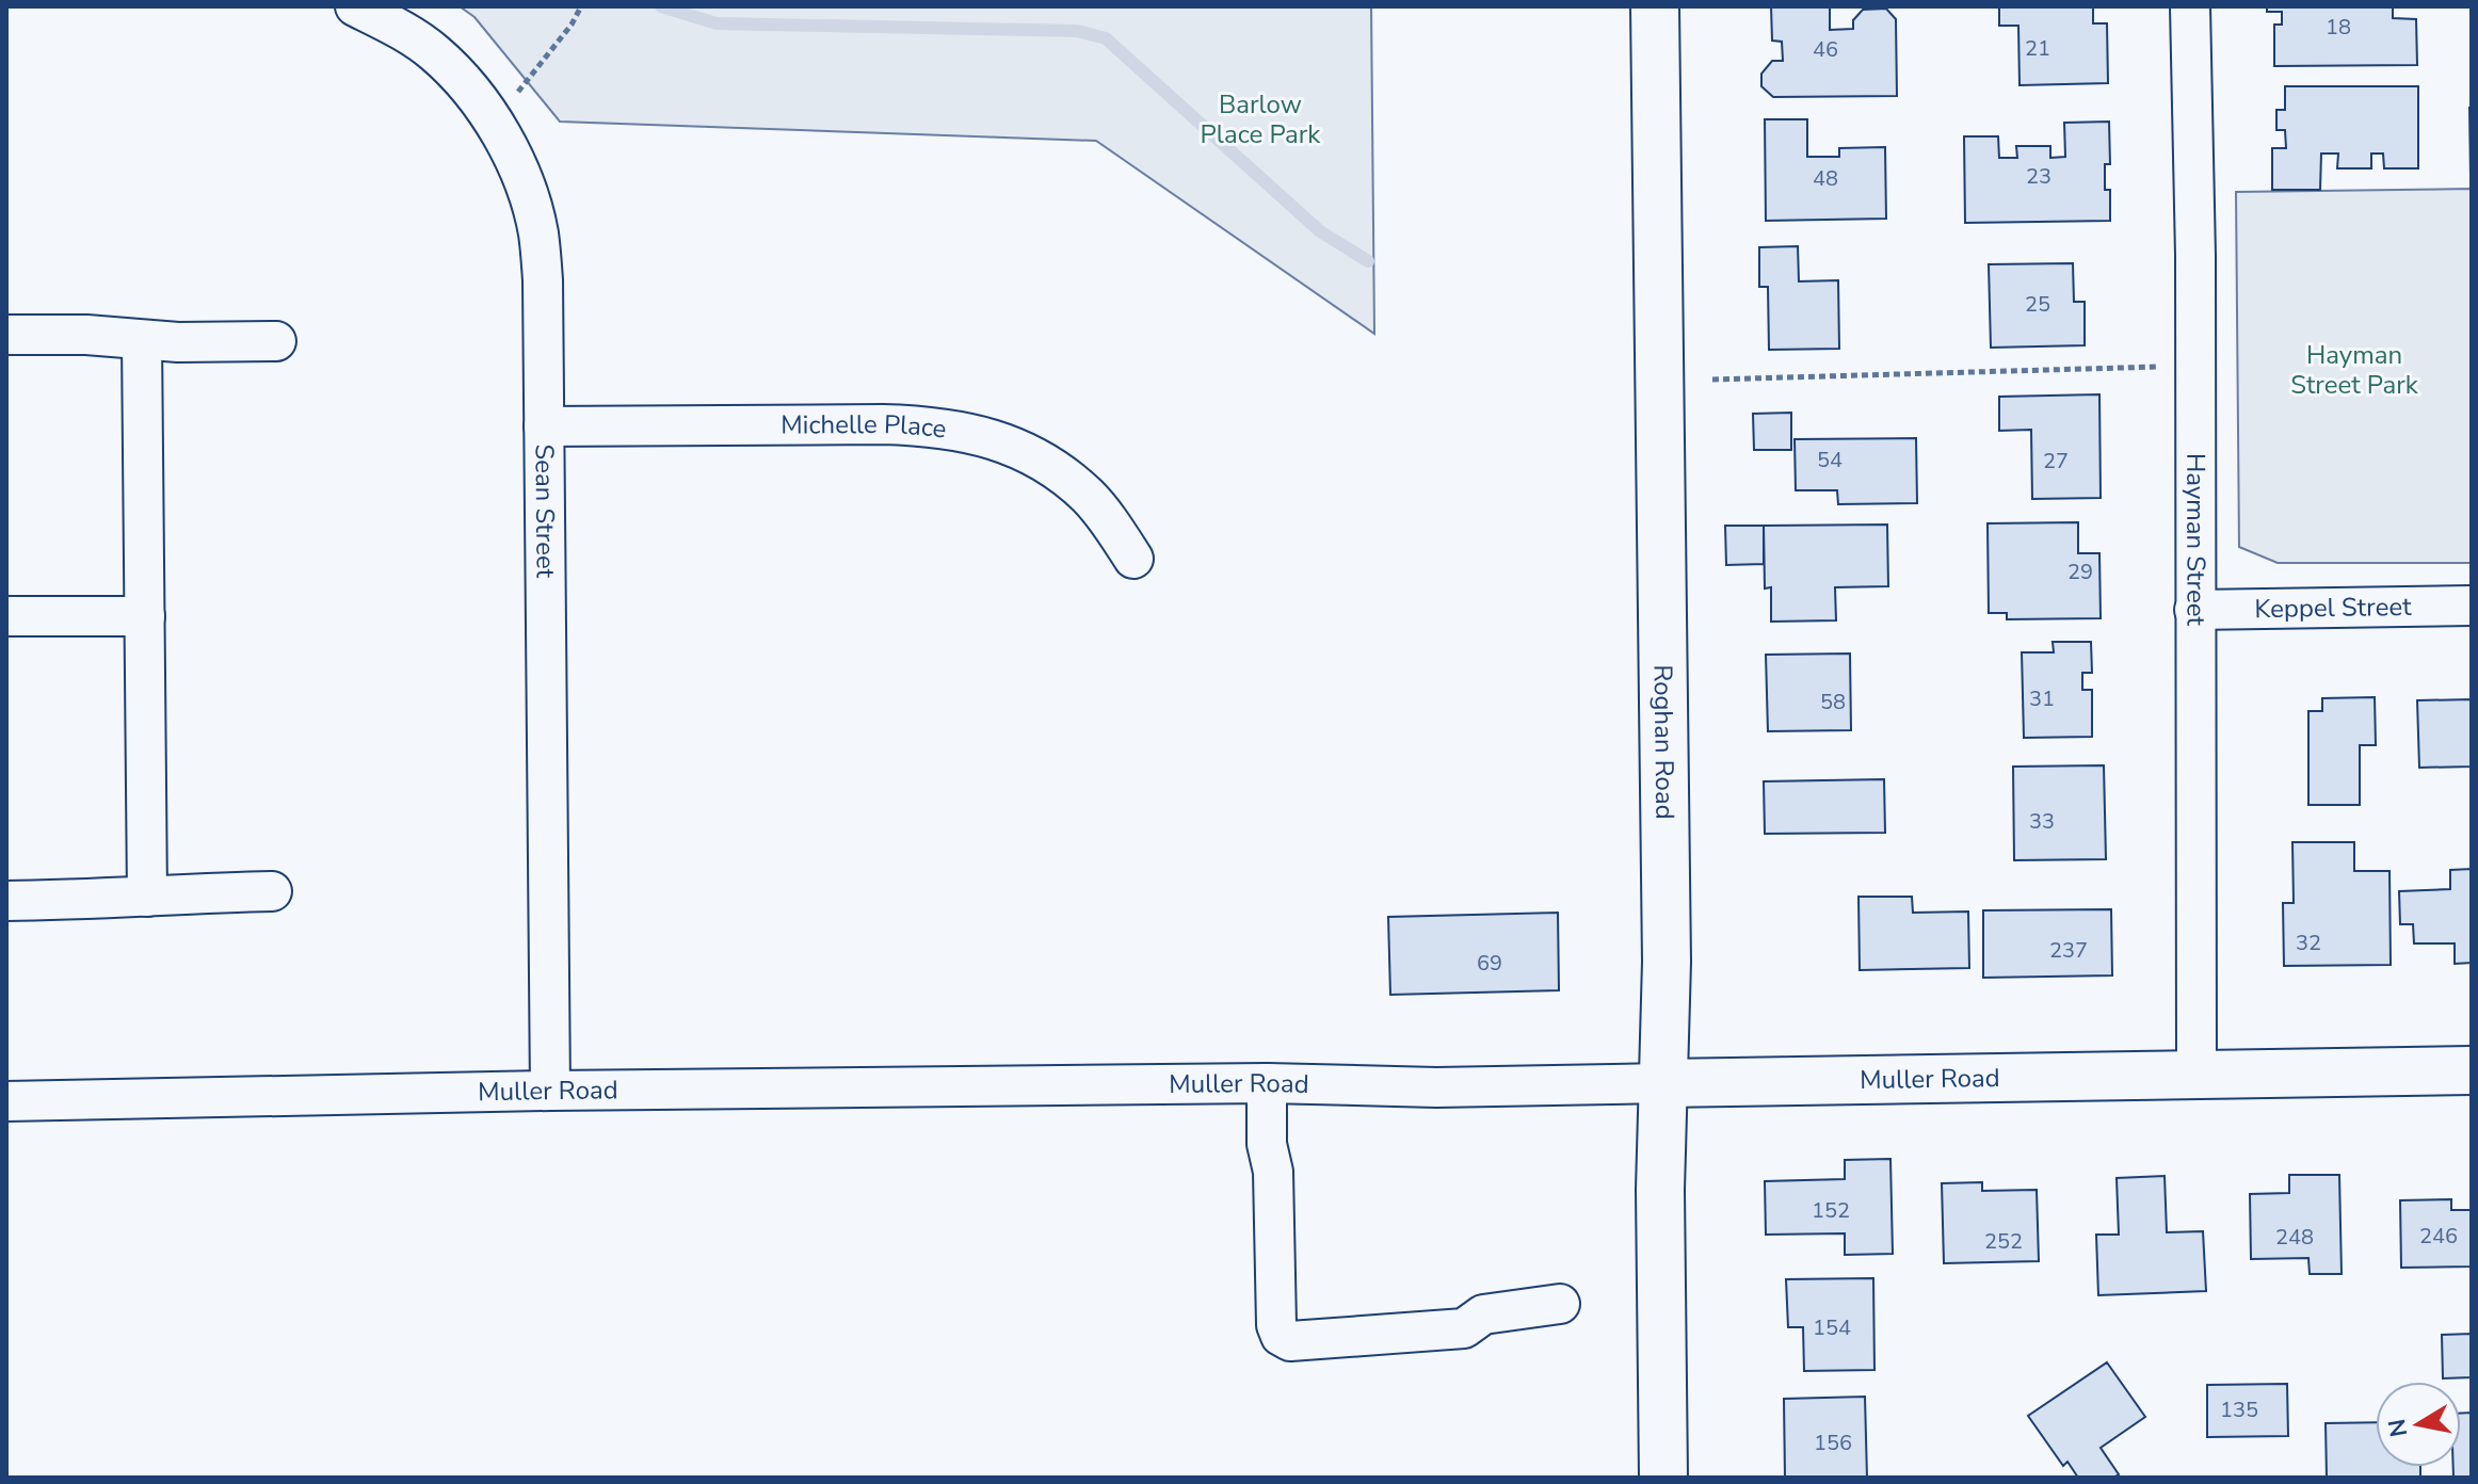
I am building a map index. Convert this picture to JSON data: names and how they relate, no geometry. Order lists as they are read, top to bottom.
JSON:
{
  "streets": {
    "main road": ["Roghan Road", "Muller Road"],
    "street": [
      "Michelle Place",
      "Sean Street",
      "Hayman Street",
      "Keppel Street"
    ]
  },
  "crossings": [
    ["Michelle Place", "Sean Street"],
    ["Sean Street", "Muller Road"],
    ["Hayman Street", "Keppel Street"],
    ["Hayman Street", "Muller Road"],
    ["Roghan Road", "Muller Road"]
  ],
  "parks": ["Barlow Place Park", "Hayman Street Park"],
  "house_numbers": [
    "18",
    "21",
    "46",
    "23",
    "48",
    "25",
    "54",
    "27",
    "29",
    "31",
    "58",
    "33",
    "32",
    "237",
    "69",
    "152",
    "246",
    "248",
    "252",
    "154",
    "135",
    "156"
  ],
  "north": "left"
}
